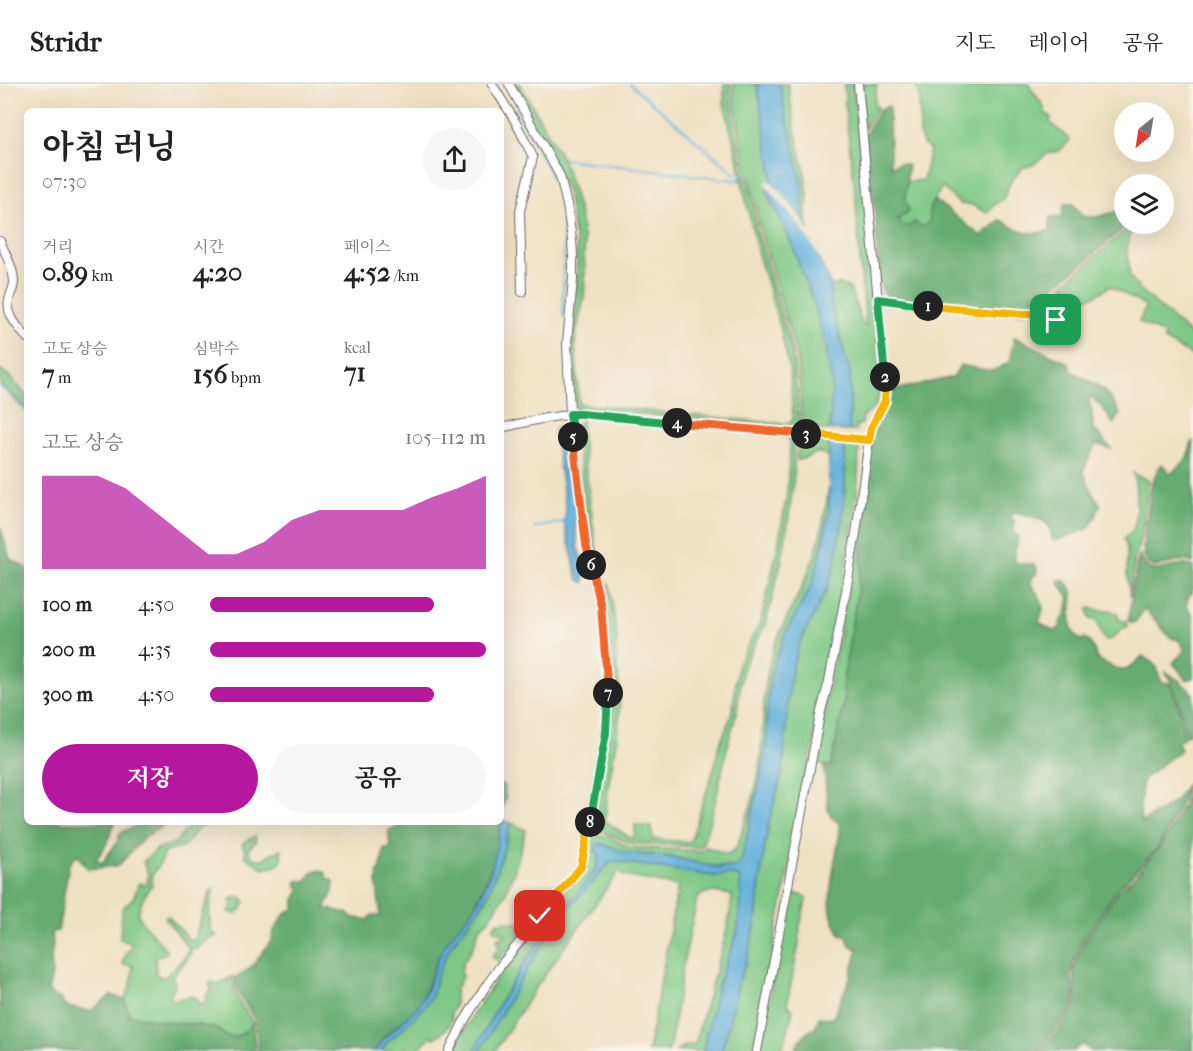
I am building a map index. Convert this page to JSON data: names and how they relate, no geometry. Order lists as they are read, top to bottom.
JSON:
{
  "north": "bottom left",
  "page": {
    "header": "Stridr",
    "nav": ["지도", "레이어", "공유"],
    "heading": ["아침 러닝", "07:30"],
    "stats": [
      ["거리", "0.89 km"],
      ["시간", "4:20"],
      ["페이스", "4:52 /km"],
      ["고도 상승", "7 m"],
      ["심박수", "156 bpm"],
      ["kcal", "71"]
    ],
    "pins": [
      "1",
      "2",
      "4",
      "3",
      "5",
      "6",
      "7",
      "8"
    ],
    "chart": ["고도 상승", "105–112 m"],
    "list": [
      {
        "name": "100 m",
        "note": "4:50"
      },
      {
        "name": "200 m",
        "note": "4:35"
      },
      {
        "name": "300 m",
        "note": "4:50"
      }
    ],
    "buttons": ["저장", "공유"]
  }
}
